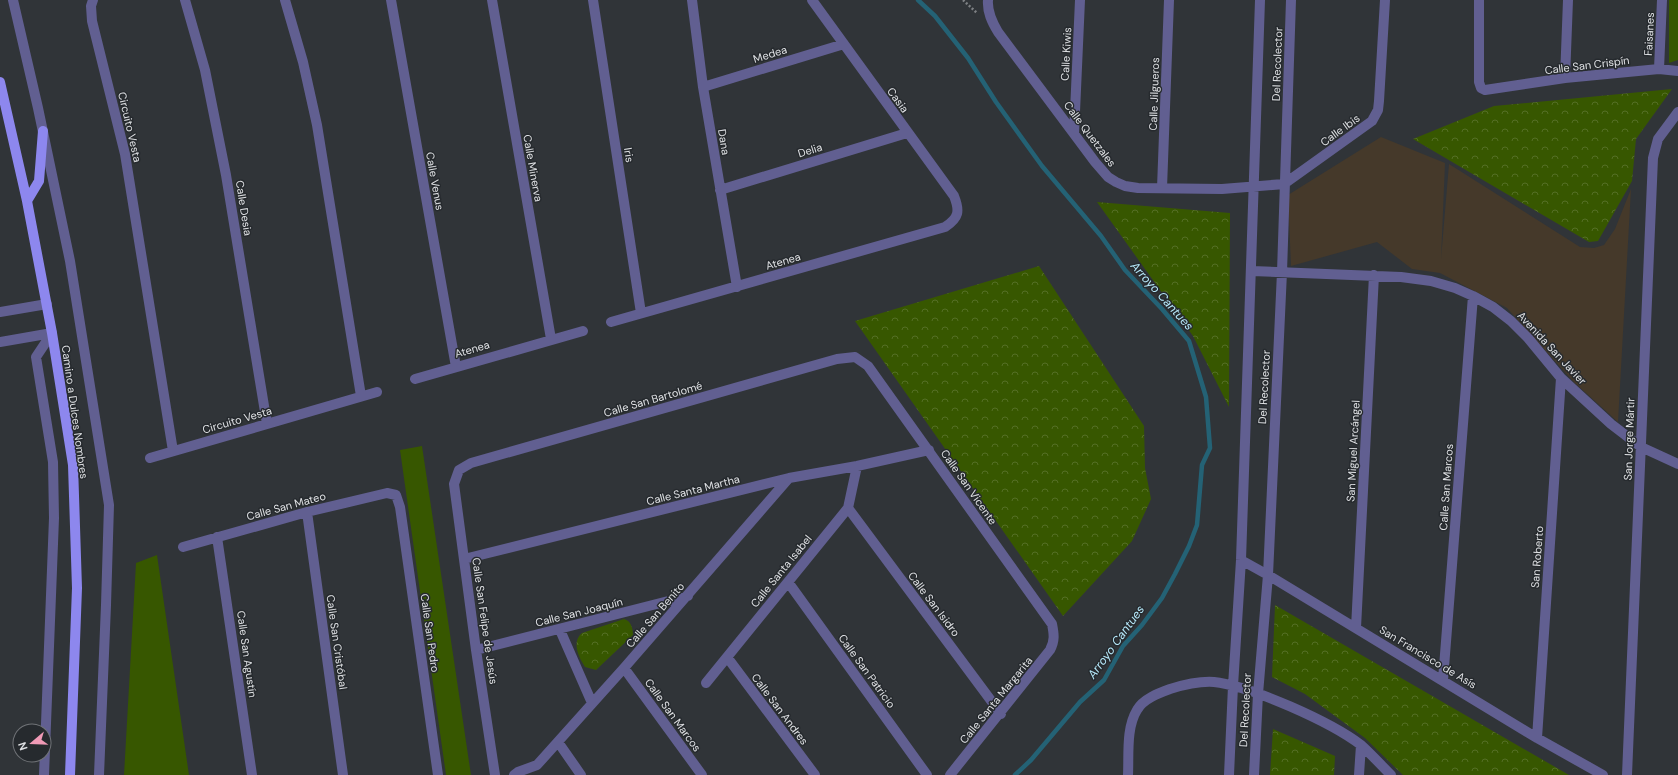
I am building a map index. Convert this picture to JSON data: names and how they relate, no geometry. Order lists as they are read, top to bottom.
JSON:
{
  "streets": {
    "main road": ["Camino a Dulces Nombres"],
    "street": [
      "Faisanes",
      "Medea",
      "Calle Kiwis",
      "Del Recolector",
      "Calle San Crispín",
      "Calle Jilgueros",
      "Casia",
      "Circuito Vesta",
      "Calle Ibis",
      "Calle Quetzales",
      "Dana",
      "Delia",
      "Iris",
      "Calle Minerva",
      "Calle Venus",
      "Calle Desia",
      "Atenea",
      "Avenida San Javier",
      "Calle San Bartolomé",
      "San Jorge Mártir",
      "San Miguel Arcángel",
      "Calle San Vicente",
      "Calle San Marcos",
      "Calle Santa Martha",
      "Calle San Mateo",
      "San Roberto",
      "Calle Santa Isabel",
      "Calle San Isidro",
      "Calle San Joaquín",
      "Calle San Benito",
      "Calle San Felipe de Jesús",
      "Calle San Pedro",
      "Calle San Cristóbal",
      "Calle San Agustín",
      "San Francisco de Asís",
      "Calle San Patricio",
      "Calle Santa Margarita",
      "Calle San Andres"
    ]
  },
  "crossings": [
    ["Faisanes", "Calle San Crispín"],
    ["Medea", "Casia"],
    ["Medea", "Dana"],
    ["Calle Kiwis", "Calle Quetzales"],
    ["Del Recolector", "Calle Ibis"],
    ["Del Recolector", "Calle Quetzales"],
    ["Del Recolector", "Avenida San Javier"],
    ["Del Recolector", "San Francisco de Asís"],
    ["Calle Jilgueros", "Calle Quetzales"],
    ["Casia", "Delia"],
    ["Casia", "Atenea"],
    ["Circuito Vesta", "Calle Desia"],
    ["Calle Ibis", "Calle Quetzales"],
    ["Dana", "Delia"],
    ["Dana", "Atenea"],
    ["Iris", "Atenea"],
    ["Calle Minerva", "Atenea"],
    ["Calle Venus", "Atenea"],
    ["Avenida San Javier", "San Jorge Mártir"],
    ["Avenida San Javier", "San Miguel Arcángel"],
    ["Avenida San Javier", "Calle San Marcos"],
    ["Avenida San Javier", "San Roberto"],
    ["Calle San Bartolomé", "Calle San Vicente"],
    ["Calle San Bartolomé", "Calle San Felipe de Jesús"],
    ["San Miguel Arcángel", "San Francisco de Asís"],
    ["Calle San Vicente", "Calle Santa Martha"],
    ["Calle San Vicente", "Calle Santa Margarita"],
    ["Calle San Marcos", "Calle San Benito"],
    ["Calle San Marcos", "San Francisco de Asís"],
    ["Calle Santa Martha", "Calle Santa Isabel"],
    ["Calle Santa Martha", "Calle San Benito"],
    ["Calle Santa Martha", "Calle San Felipe de Jesús"],
    ["Calle San Mateo", "Calle San Pedro"],
    ["Calle San Mateo", "Calle San Cristóbal"],
    ["Calle San Mateo", "Calle San Agustín"],
    ["San Roberto", "San Francisco de Asís"],
    ["Calle Santa Isabel", "Calle San Isidro"],
    ["Calle Santa Isabel", "Calle San Patricio"],
    ["Calle Santa Isabel", "Calle San Andres"],
    ["Calle San Isidro", "Calle Santa Margarita"],
    ["Calle San Joaquín", "Calle San Benito"],
    ["Calle San Joaquín", "Calle San Felipe de Jesús"]
  ],
  "water": ["Arroyo Cantues"],
  "north": "left"
}
